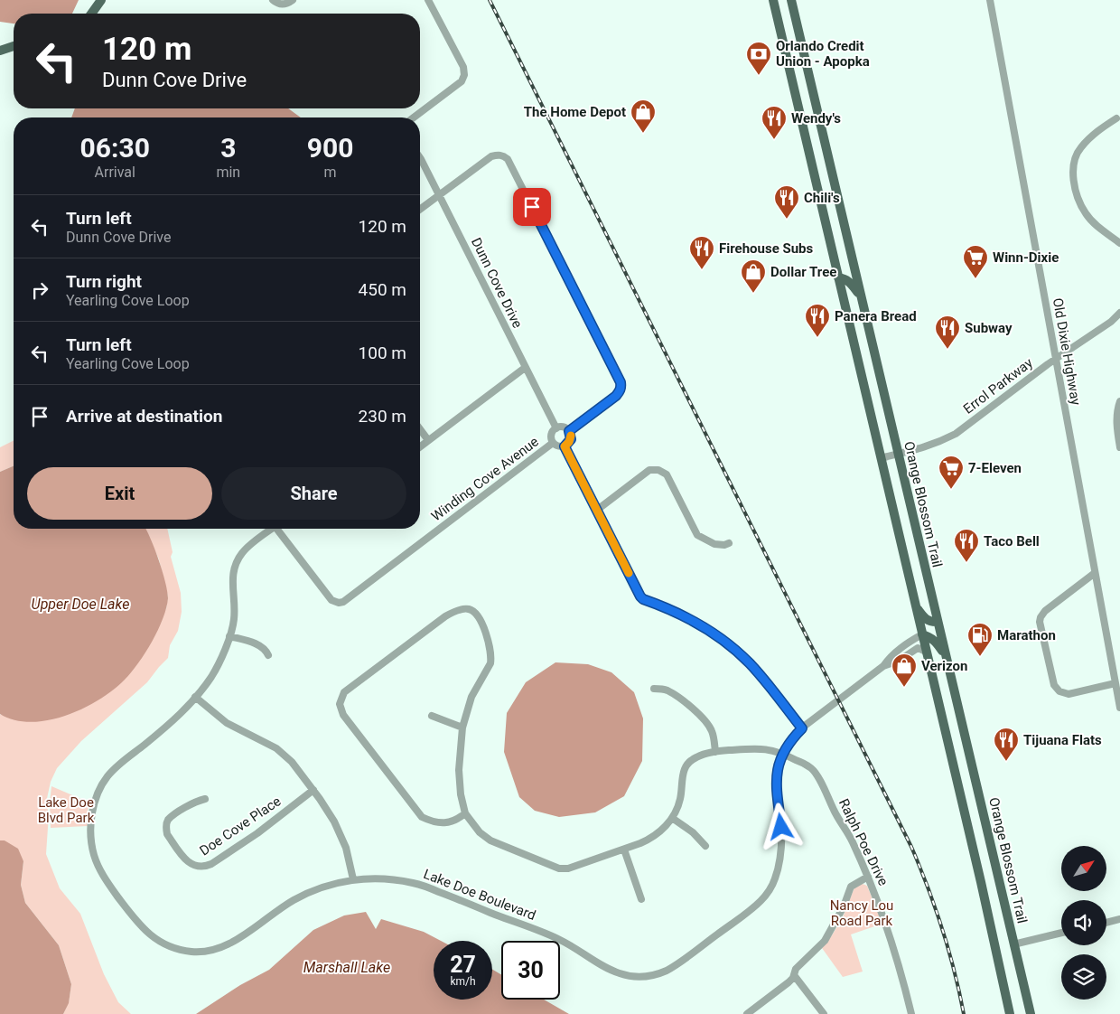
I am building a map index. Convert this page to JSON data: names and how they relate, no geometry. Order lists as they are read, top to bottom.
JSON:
{
  "streets": {
    "main road": ["Orange Blossom Trail"],
    "street": [
      "Dunn Cove Drive",
      "Old Dixie Highway",
      "Errol Parkway",
      "Winding Cove Avenue",
      "Doe Cove Place",
      "Ralph Poe Drive",
      "Lake Doe Boulevard"
    ]
  },
  "crossings": [
    ["Dunn Cove Drive", "Winding Cove Avenue"],
    ["Old Dixie Highway", "Errol Parkway"],
    ["Errol Parkway", "Orange Blossom Trail"],
    ["Ralph Poe Drive", "Lake Doe Boulevard"]
  ],
  "water": ["Upper Doe Lake", "Marshall Lake"],
  "parks": ["Lake Doe Blvd Park", "Nancy Lou Road Park"],
  "places": {
    "bank": ["Orlando Credit Union - Apopka"],
    "shop": ["The Home Depot", "Dollar Tree", "Verizon"],
    "restaurant": [
      "Wendy's",
      "Chili's",
      "Firehouse Subs",
      "Panera Bread",
      "Subway",
      "Taco Bell",
      "Tijuana Flats"
    ],
    "supermarket": ["Winn-Dixie", "7-Eleven"],
    "fuel station": ["Marathon"]
  },
  "north": "top right",
  "page": {
    "turn": ["120 m", "Dunn Cove Drive"],
    "eta": [
      "06:30",
      "Arrival",
      "3",
      "min",
      "900",
      "m"
    ],
    "list": [
      {
        "name": "Turn left",
        "note": "Dunn Cove Drive",
        "value": "120 m"
      },
      {
        "name": "Turn right",
        "note": "Yearling Cove Loop",
        "value": "450 m"
      },
      {
        "name": "Turn left",
        "note": "Yearling Cove Loop",
        "value": "100 m"
      },
      {
        "name": "Arrive at destination",
        "value": "230 m"
      }
    ],
    "buttons": ["Exit", "Share"],
    "speed": "27 km/h",
    "limit": "30"
  }
}
